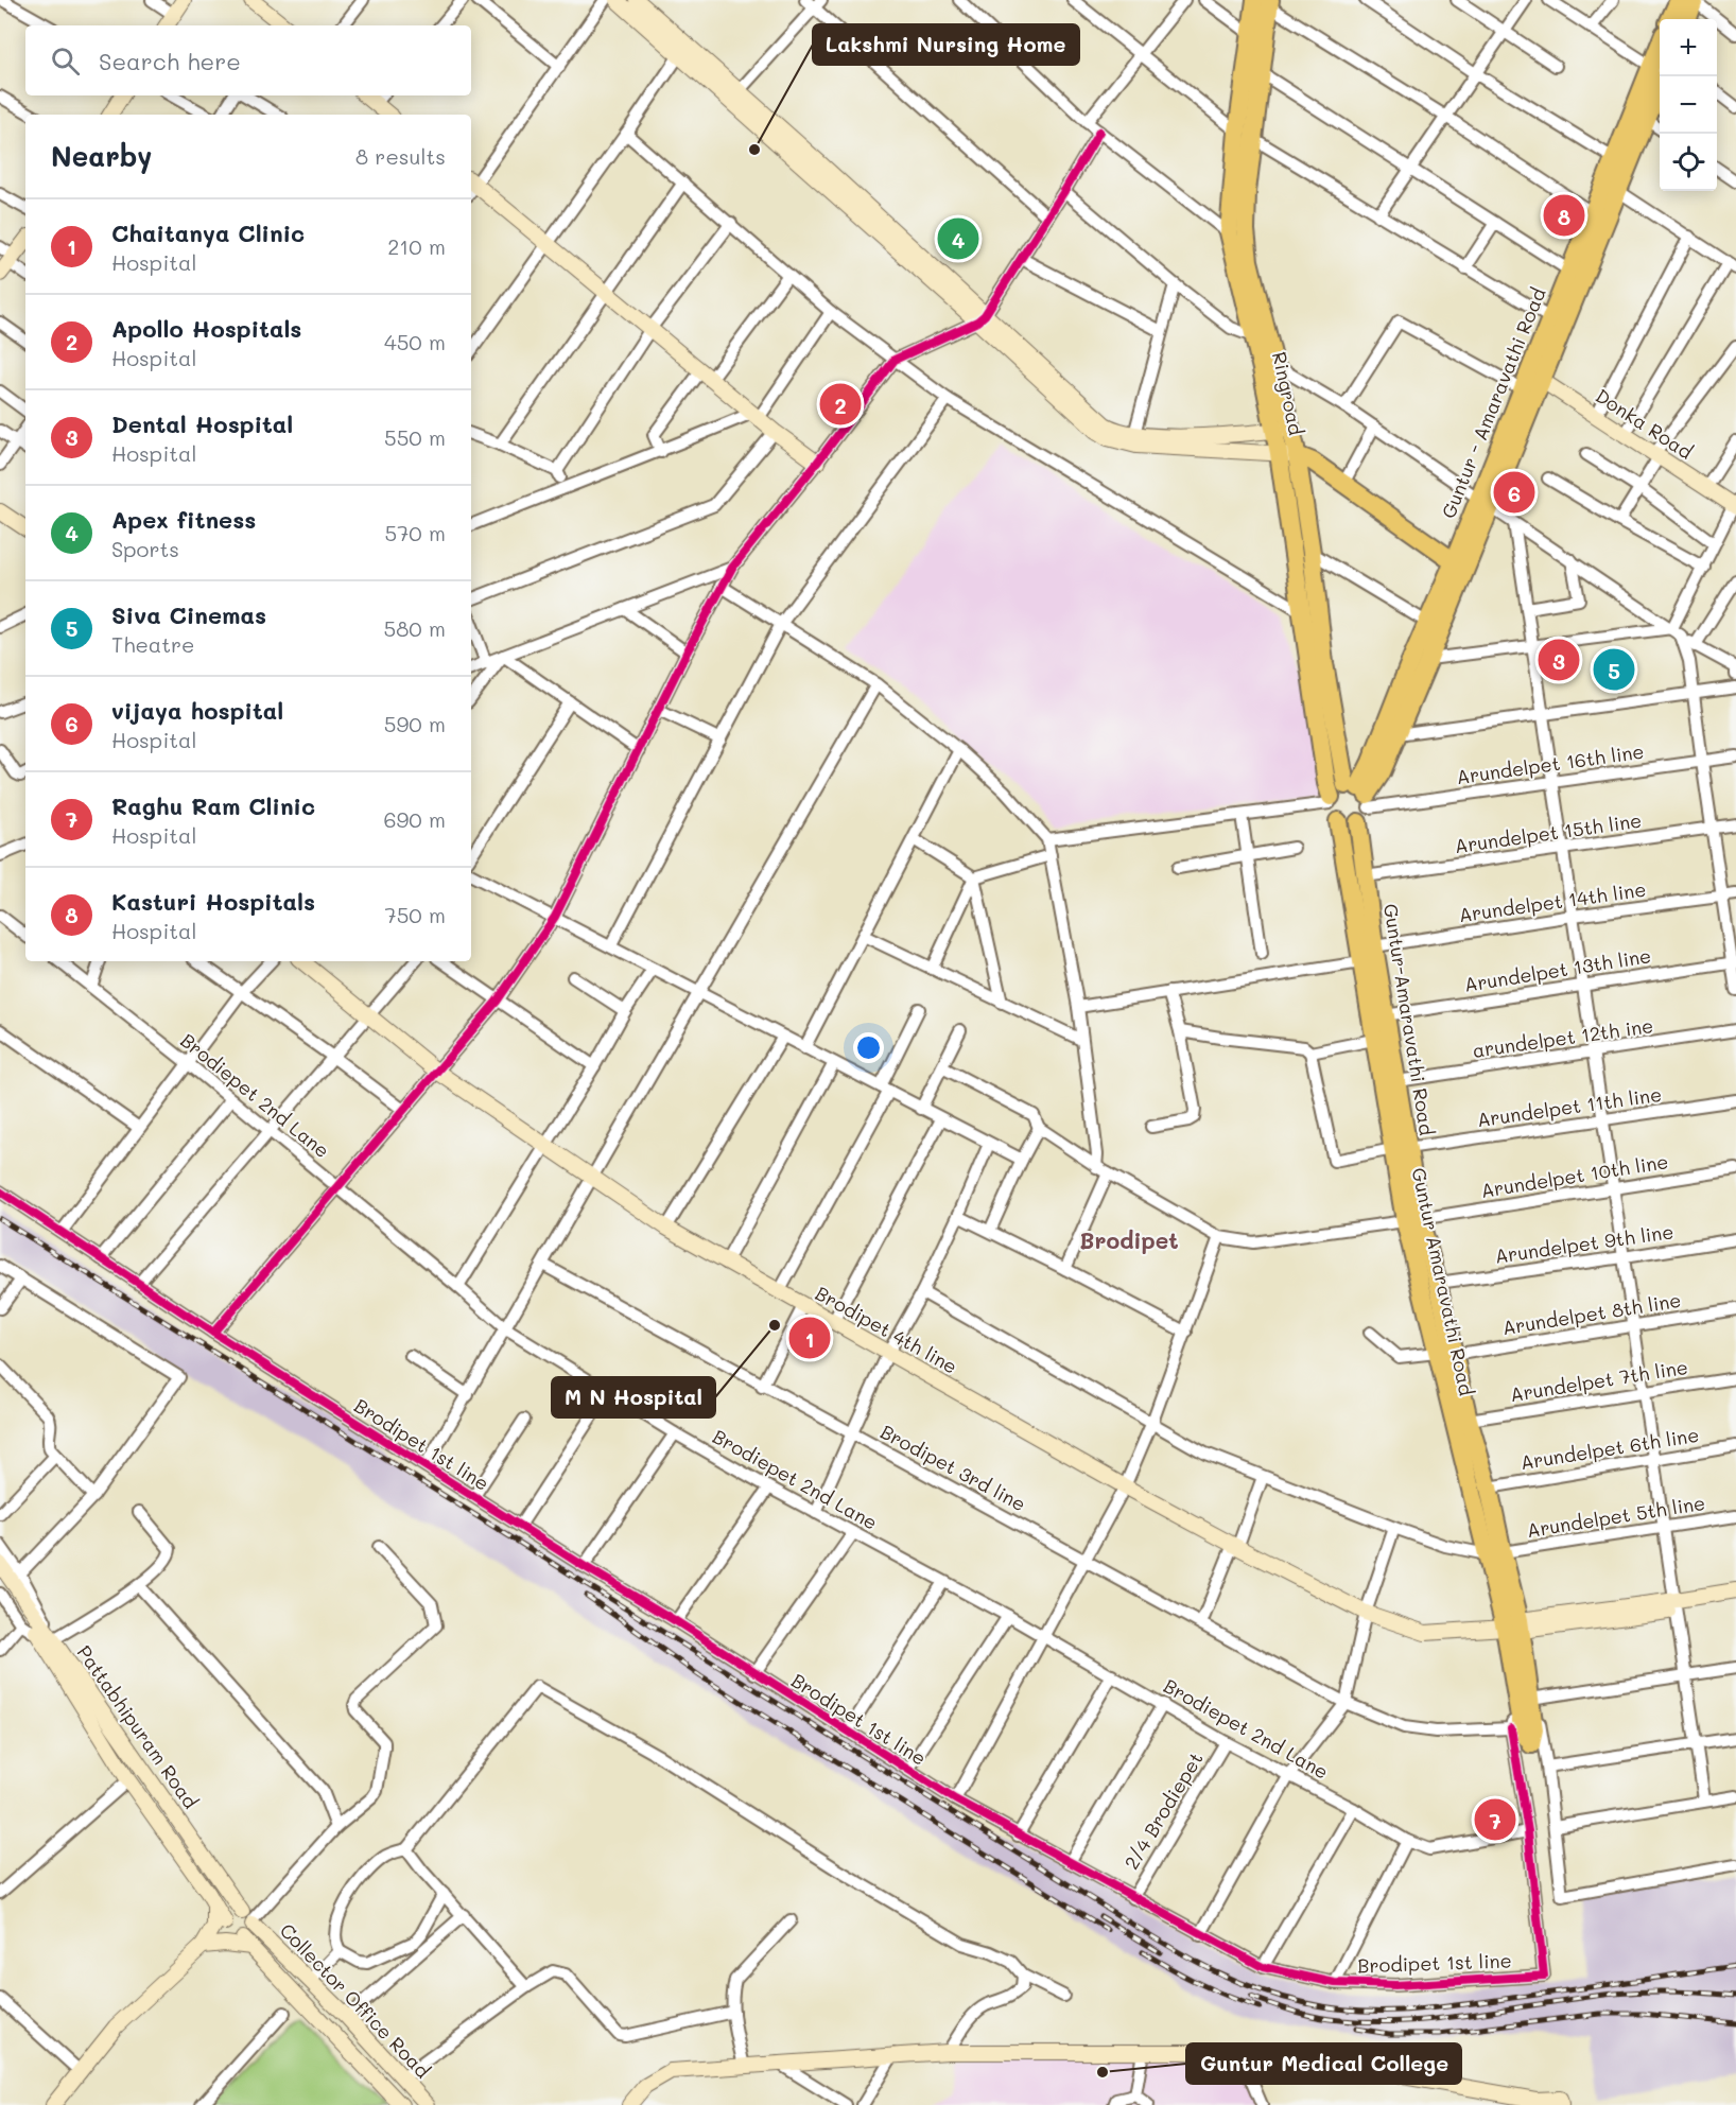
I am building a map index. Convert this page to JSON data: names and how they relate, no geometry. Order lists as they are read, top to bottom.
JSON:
{
  "streets": {
    "main road": [
      "Ringroad",
      "Guntur - Amaravathi Road",
      "Guntur-Amaravathi Road",
      "Guntur Amaravathi Road"
    ],
    "street": [
      "Donka Road",
      "Arundelpet 16th line",
      "Arundelpet 15th line",
      "Arundelpet 14th line",
      "Arundelpet 13th line",
      "arundelpet 12th ine",
      "Brodiepet 2nd Lane",
      "Arundelpet 11th line",
      "Arundelpet 10th line",
      "Arundelpet 9th line",
      "Arundelpet 8th line",
      "Brodipet 4th line",
      "Arundelpet 7th line",
      "Brodipet 1st line",
      "Arundelpet 6th line",
      "Brodipet 3rd line",
      "Arundelpet 5th line",
      "Pattabhipuram Road",
      "2/4 Brodiepet",
      "Collector Office Road"
    ]
  },
  "crossings": [
    ["Ringroad", "Guntur - Amaravathi Road"],
    ["Ringroad", "Arundelpet 16th line"],
    ["Ringroad", "Guntur-Amaravathi Road"],
    ["Ringroad", "Guntur Amaravathi Road"],
    ["Guntur - Amaravathi Road", "Donka Road"],
    ["Guntur - Amaravathi Road", "Arundelpet 16th line"],
    ["Guntur - Amaravathi Road", "Guntur-Amaravathi Road"],
    ["Guntur - Amaravathi Road", "Guntur Amaravathi Road"],
    ["Arundelpet 16th line", "Guntur-Amaravathi Road"],
    ["Arundelpet 16th line", "Guntur Amaravathi Road"],
    ["Arundelpet 15th line", "Guntur-Amaravathi Road"],
    ["Arundelpet 14th line", "Guntur-Amaravathi Road"],
    ["Arundelpet 13th line", "Guntur-Amaravathi Road"],
    ["Guntur-Amaravathi Road", "arundelpet 12th ine"],
    ["Guntur-Amaravathi Road", "Guntur Amaravathi Road"],
    ["arundelpet 12th ine", "Guntur Amaravathi Road"],
    ["Brodiepet 2nd Lane", "Brodipet 1st line"],
    ["Brodiepet 2nd Lane", "2/4 Brodiepet"],
    ["Arundelpet 11th line", "Guntur Amaravathi Road"],
    ["Arundelpet 10th line", "Guntur Amaravathi Road"],
    ["Guntur Amaravathi Road", "Arundelpet 8th line"],
    ["Guntur Amaravathi Road", "Brodipet 4th line"],
    ["Guntur Amaravathi Road", "Brodipet 1st line"],
    ["Guntur Amaravathi Road", "Arundelpet 5th line"],
    ["Brodipet 1st line", "Brodipet 3rd line"],
    ["Brodipet 1st line", "2/4 Brodiepet"],
    ["Pattabhipuram Road", "Collector Office Road"]
  ],
  "districts": ["Brodipet"],
  "places": ["Lakshmi Nursing Home", "M N Hospital", "Guntur Medical College"],
  "page": {
    "map_buttons": ["+", "−"],
    "search": "Search here",
    "heading": ["Nearby", "8 results"],
    "pins": [
      "8",
      "4",
      "2",
      "6",
      "3",
      "5",
      "1",
      "7"
    ],
    "list": [
      {
        "mark": "1",
        "name": "Chaitanya Clinic",
        "note": "Hospital",
        "value": "210 m"
      },
      {
        "mark": "2",
        "name": "Apollo Hospitals",
        "note": "Hospital",
        "value": "450 m"
      },
      {
        "mark": "3",
        "name": "Dental Hospital",
        "note": "Hospital",
        "value": "550 m"
      },
      {
        "mark": "4",
        "name": "Apex fitness",
        "note": "Sports",
        "value": "570 m"
      },
      {
        "mark": "5",
        "name": "Siva Cinemas",
        "note": "Theatre",
        "value": "580 m"
      },
      {
        "mark": "6",
        "name": "vijaya hospital",
        "note": "Hospital",
        "value": "590 m"
      },
      {
        "mark": "7",
        "name": "Raghu Ram Clinic",
        "note": "Hospital",
        "value": "690 m"
      },
      {
        "mark": "8",
        "name": "Kasturi Hospitals",
        "note": "Hospital",
        "value": "750 m"
      }
    ]
  }
}
